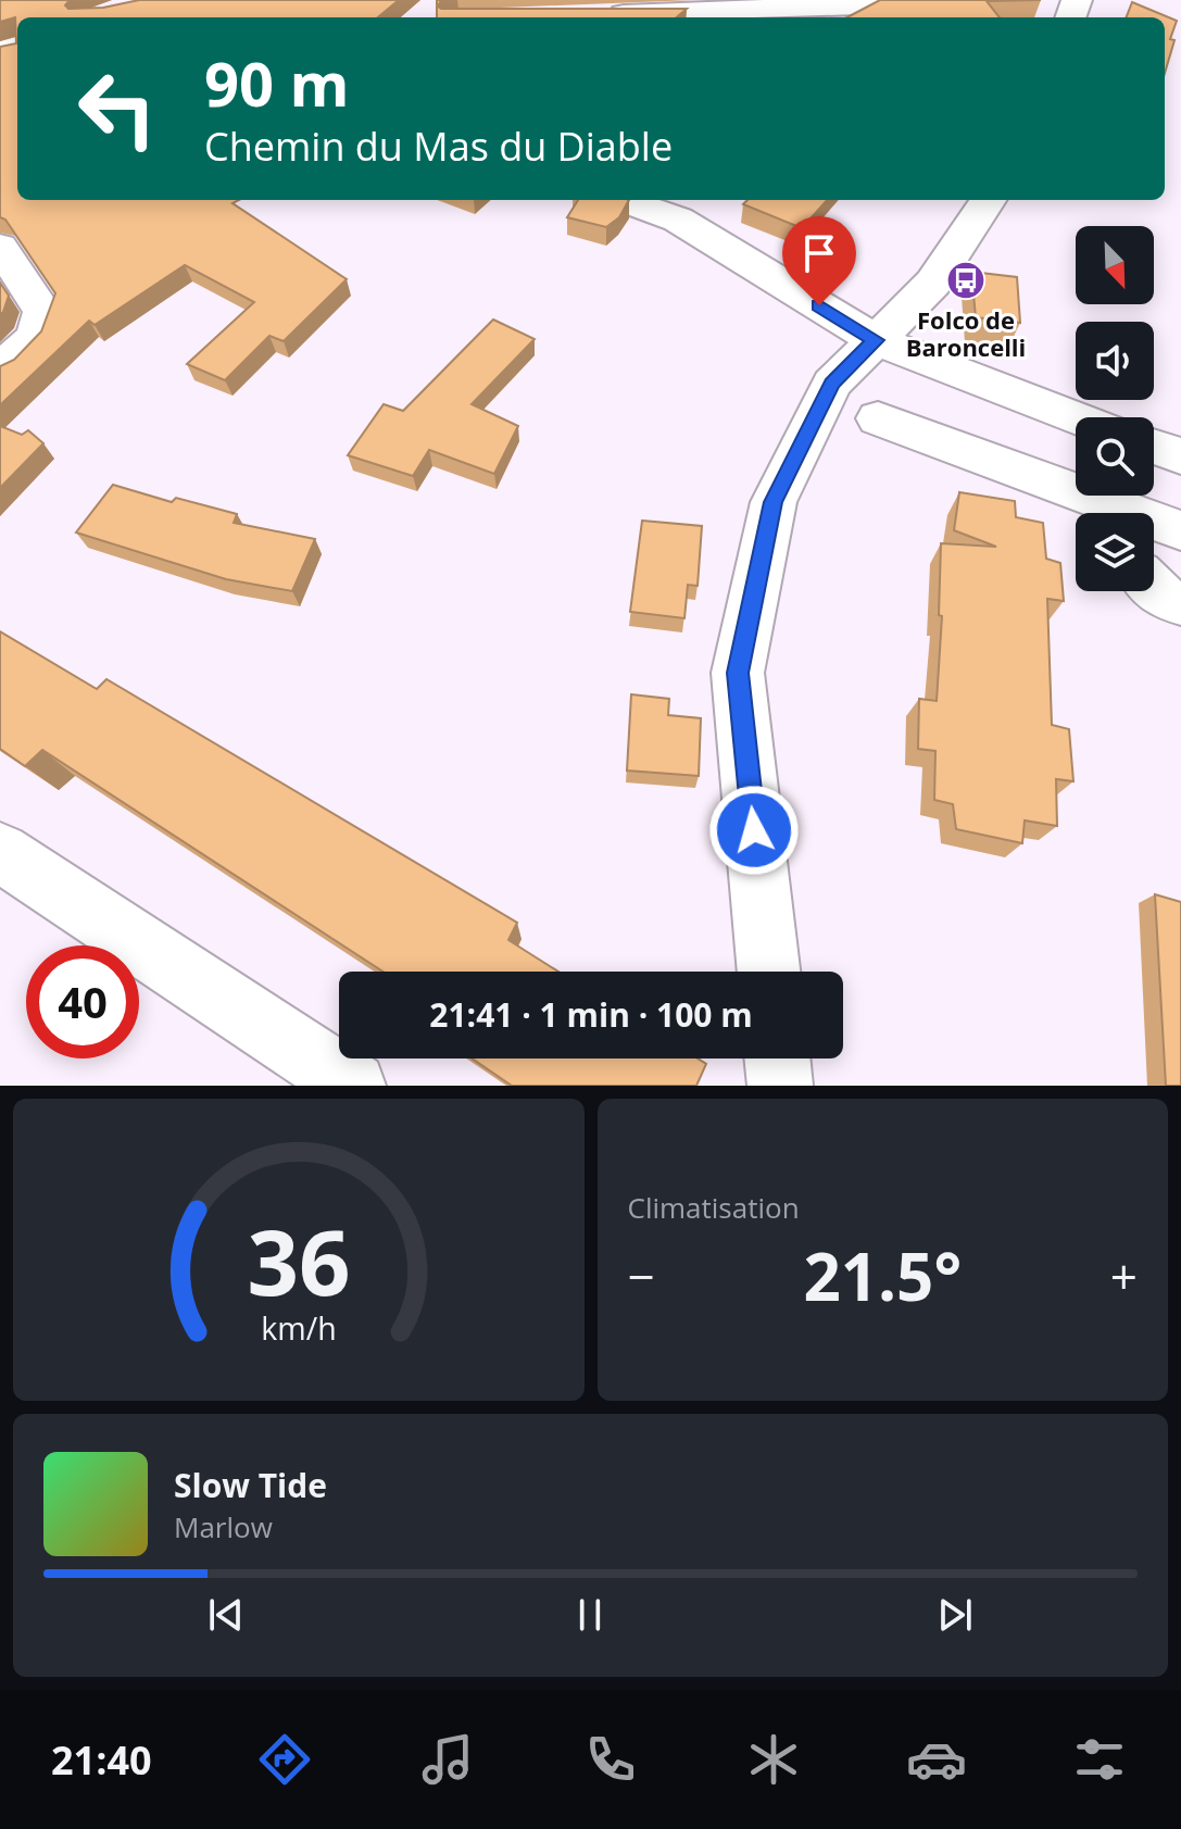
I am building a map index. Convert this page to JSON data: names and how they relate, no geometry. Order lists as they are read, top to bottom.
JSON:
{
  "places": {
    "bus stop": ["Folco de Baroncelli"]
  },
  "north": "bottom right",
  "page": {
    "turn": ["90 m", "Chemin du Mas du Diable"],
    "limit": "40",
    "trip": "21:41 · 1 min · 100 m",
    "tile": "Climatisation",
    "heat": ["−", "21.5°", "+"],
    "song": ["Slow Tide", "Marlow"],
    "tabs": "21:40",
    "gauge": ["36", "km/h"]
  }
}
